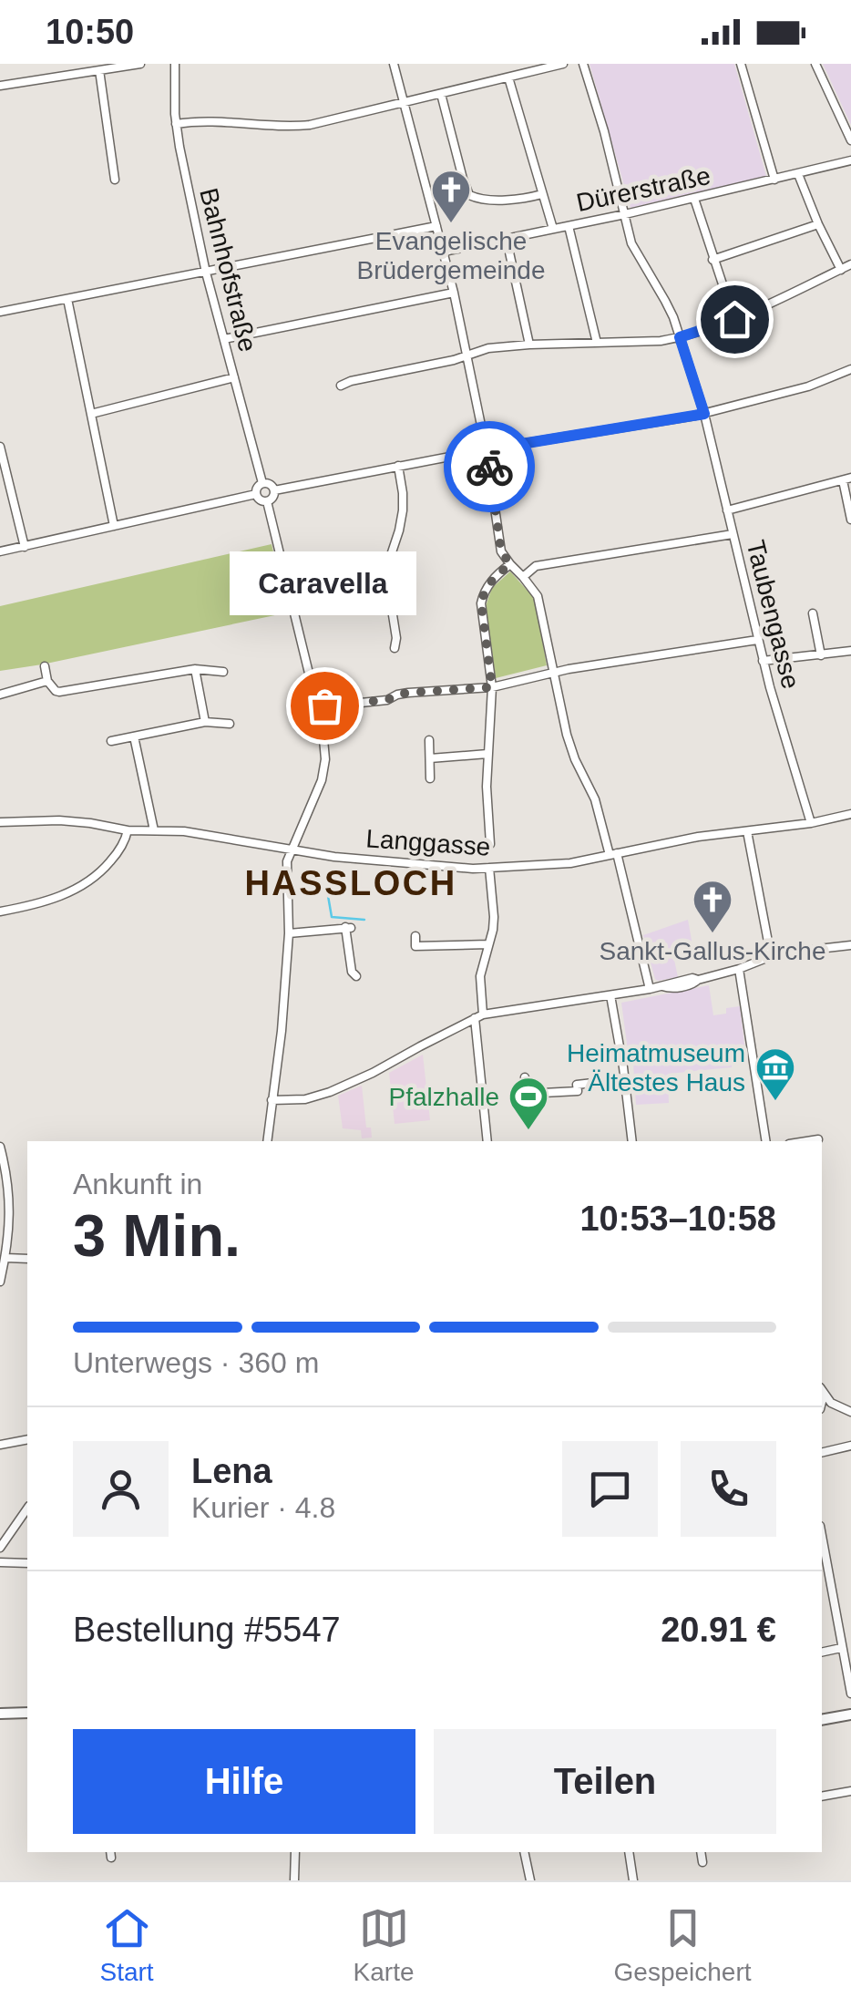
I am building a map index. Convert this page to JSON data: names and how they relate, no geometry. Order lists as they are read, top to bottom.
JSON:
{
  "streets": {
    "street": [
      "Dürerstraße",
      "Bahnhofstraße",
      "Taubengasse",
      "Langgasse"
    ]
  },
  "crossings": [
    ["Dürerstraße", "Taubengasse"],
    ["Taubengasse", "Langgasse"]
  ],
  "districts": ["HASSLOCH"],
  "places": {
    "church": ["Evangelische Brüdergemeinde", "Sankt-Gallus-Kirche"],
    "other": ["Caravella"],
    "museum": ["Heimatmuseum Ältestes Haus"],
    "sports": ["Pfalzhalle"]
  },
  "page": {
    "status": "10:50",
    "bubble": "Caravella",
    "heading": ["3 Min.", "Ankunft in", "10:53–10:58"],
    "panel": [
      "Lena",
      "Kurier · 4.8",
      "Bestellung #5547",
      "20.91 €"
    ],
    "bar": "Unterwegs · 360 m",
    "buttons": ["Hilfe", "Teilen"],
    "tabs": ["Start", "Karte", "Gespeichert"]
  }
}
